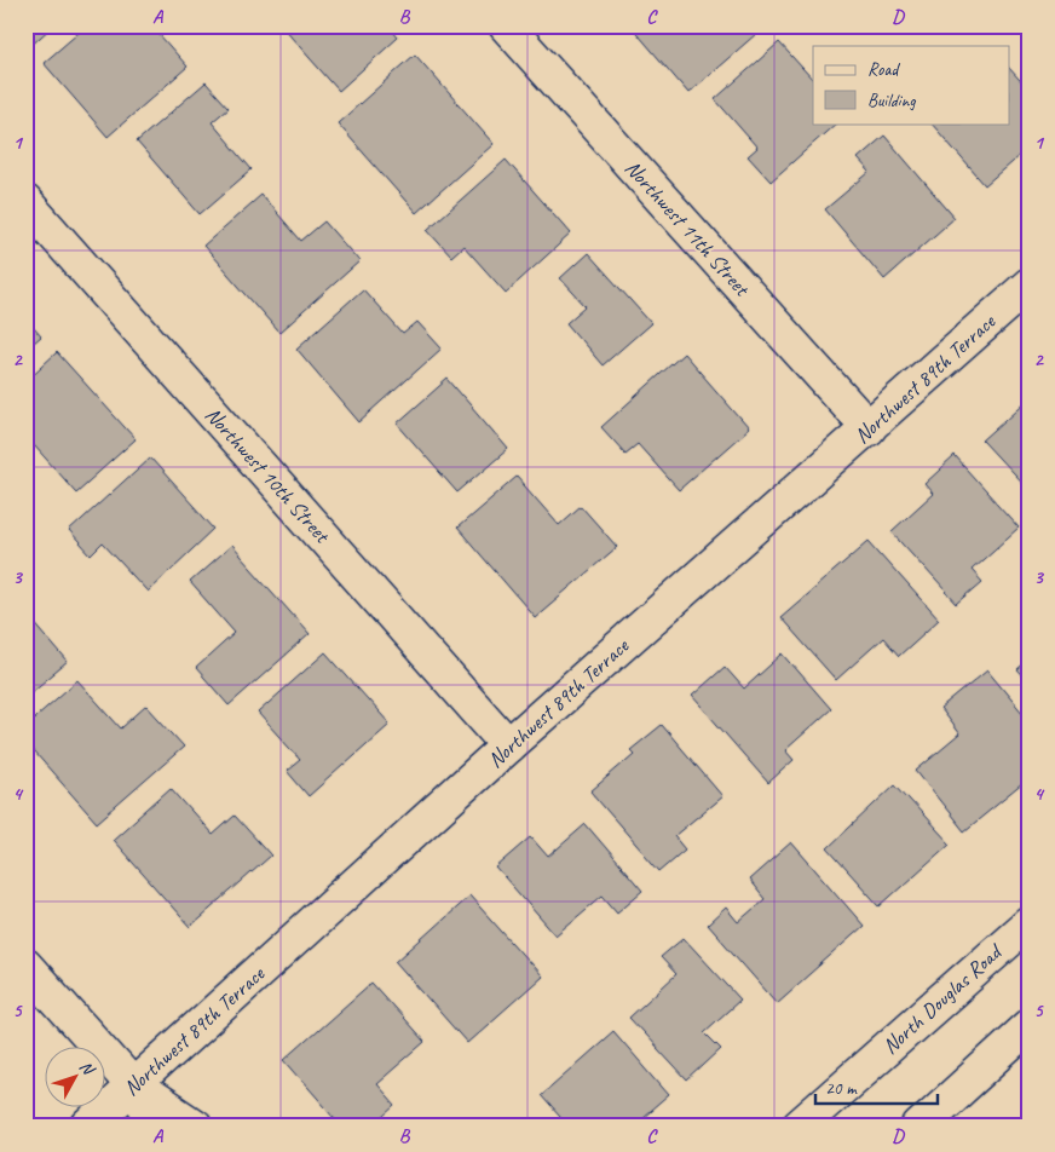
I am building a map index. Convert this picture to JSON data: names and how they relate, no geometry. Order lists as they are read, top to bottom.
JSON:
{
  "streets": {
    "street": [
      "Northwest 11th Street",
      "Northwest 89th Terrace",
      "Northwest 10th Street",
      "North Douglas Road"
    ]
  },
  "crossings": [
    ["Northwest 11th Street", "Northwest 89th Terrace"],
    ["Northwest 89th Terrace", "Northwest 10th Street"]
  ],
  "legend": ["Road", "Building"],
  "scale_bar": "20 m",
  "north": "top right",
  "grid": {
    "columns": [
      "A",
      "B",
      "C",
      "D"
    ],
    "rows": [
      "1",
      "2",
      "3",
      "4",
      "5"
    ]
  }
}
